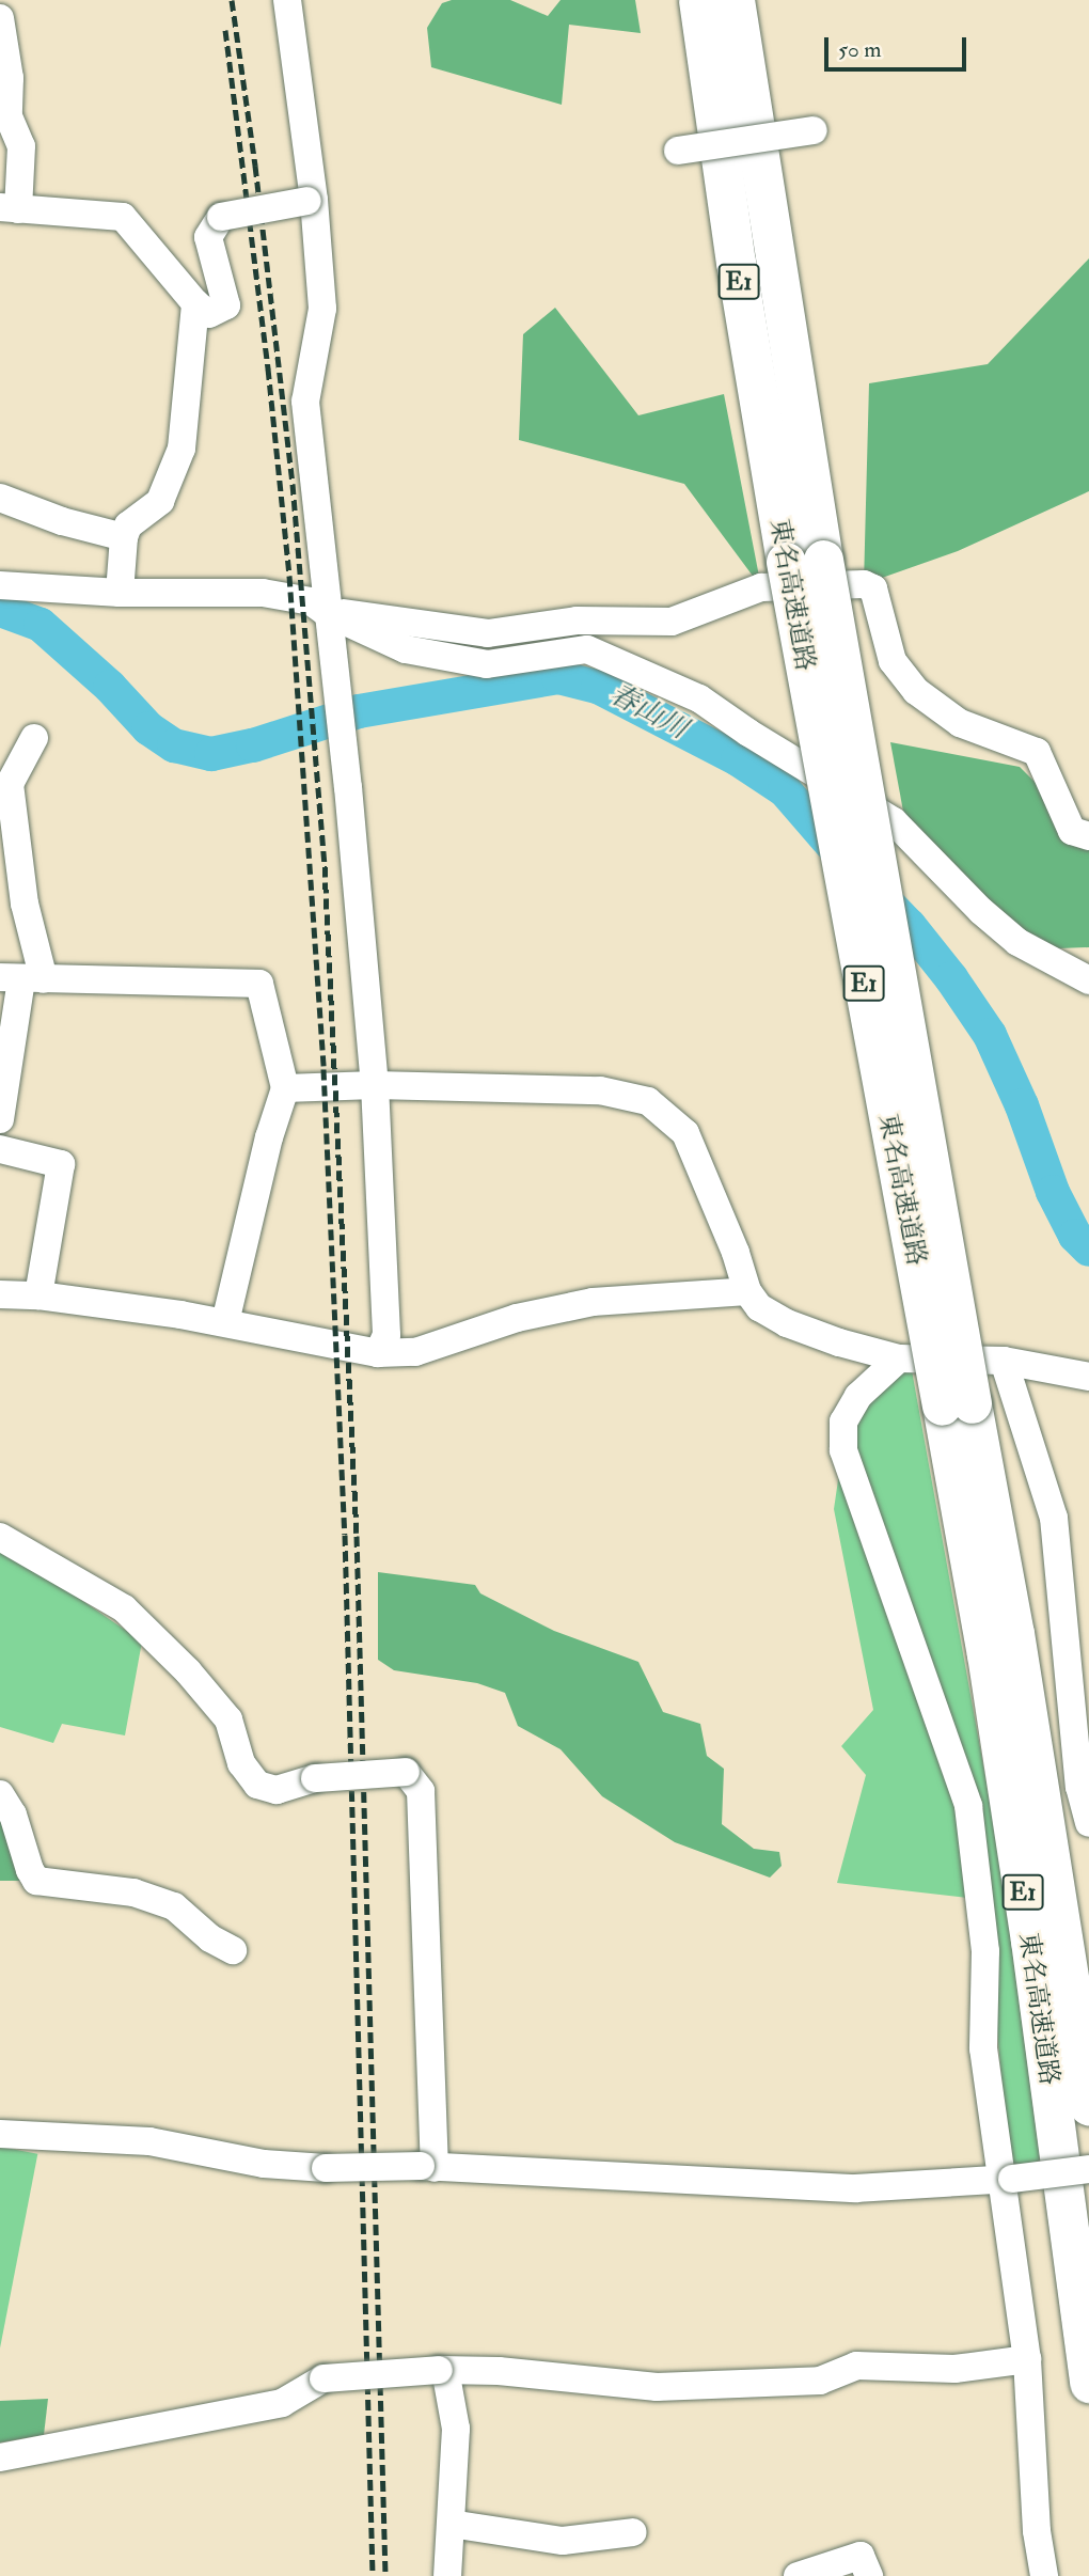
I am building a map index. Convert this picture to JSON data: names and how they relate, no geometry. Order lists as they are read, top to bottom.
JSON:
{
  "streets": {
    "highway": ["E1", "東名高速道路"]
  },
  "water": ["春山川"],
  "scale_bar": "50 m"
}
